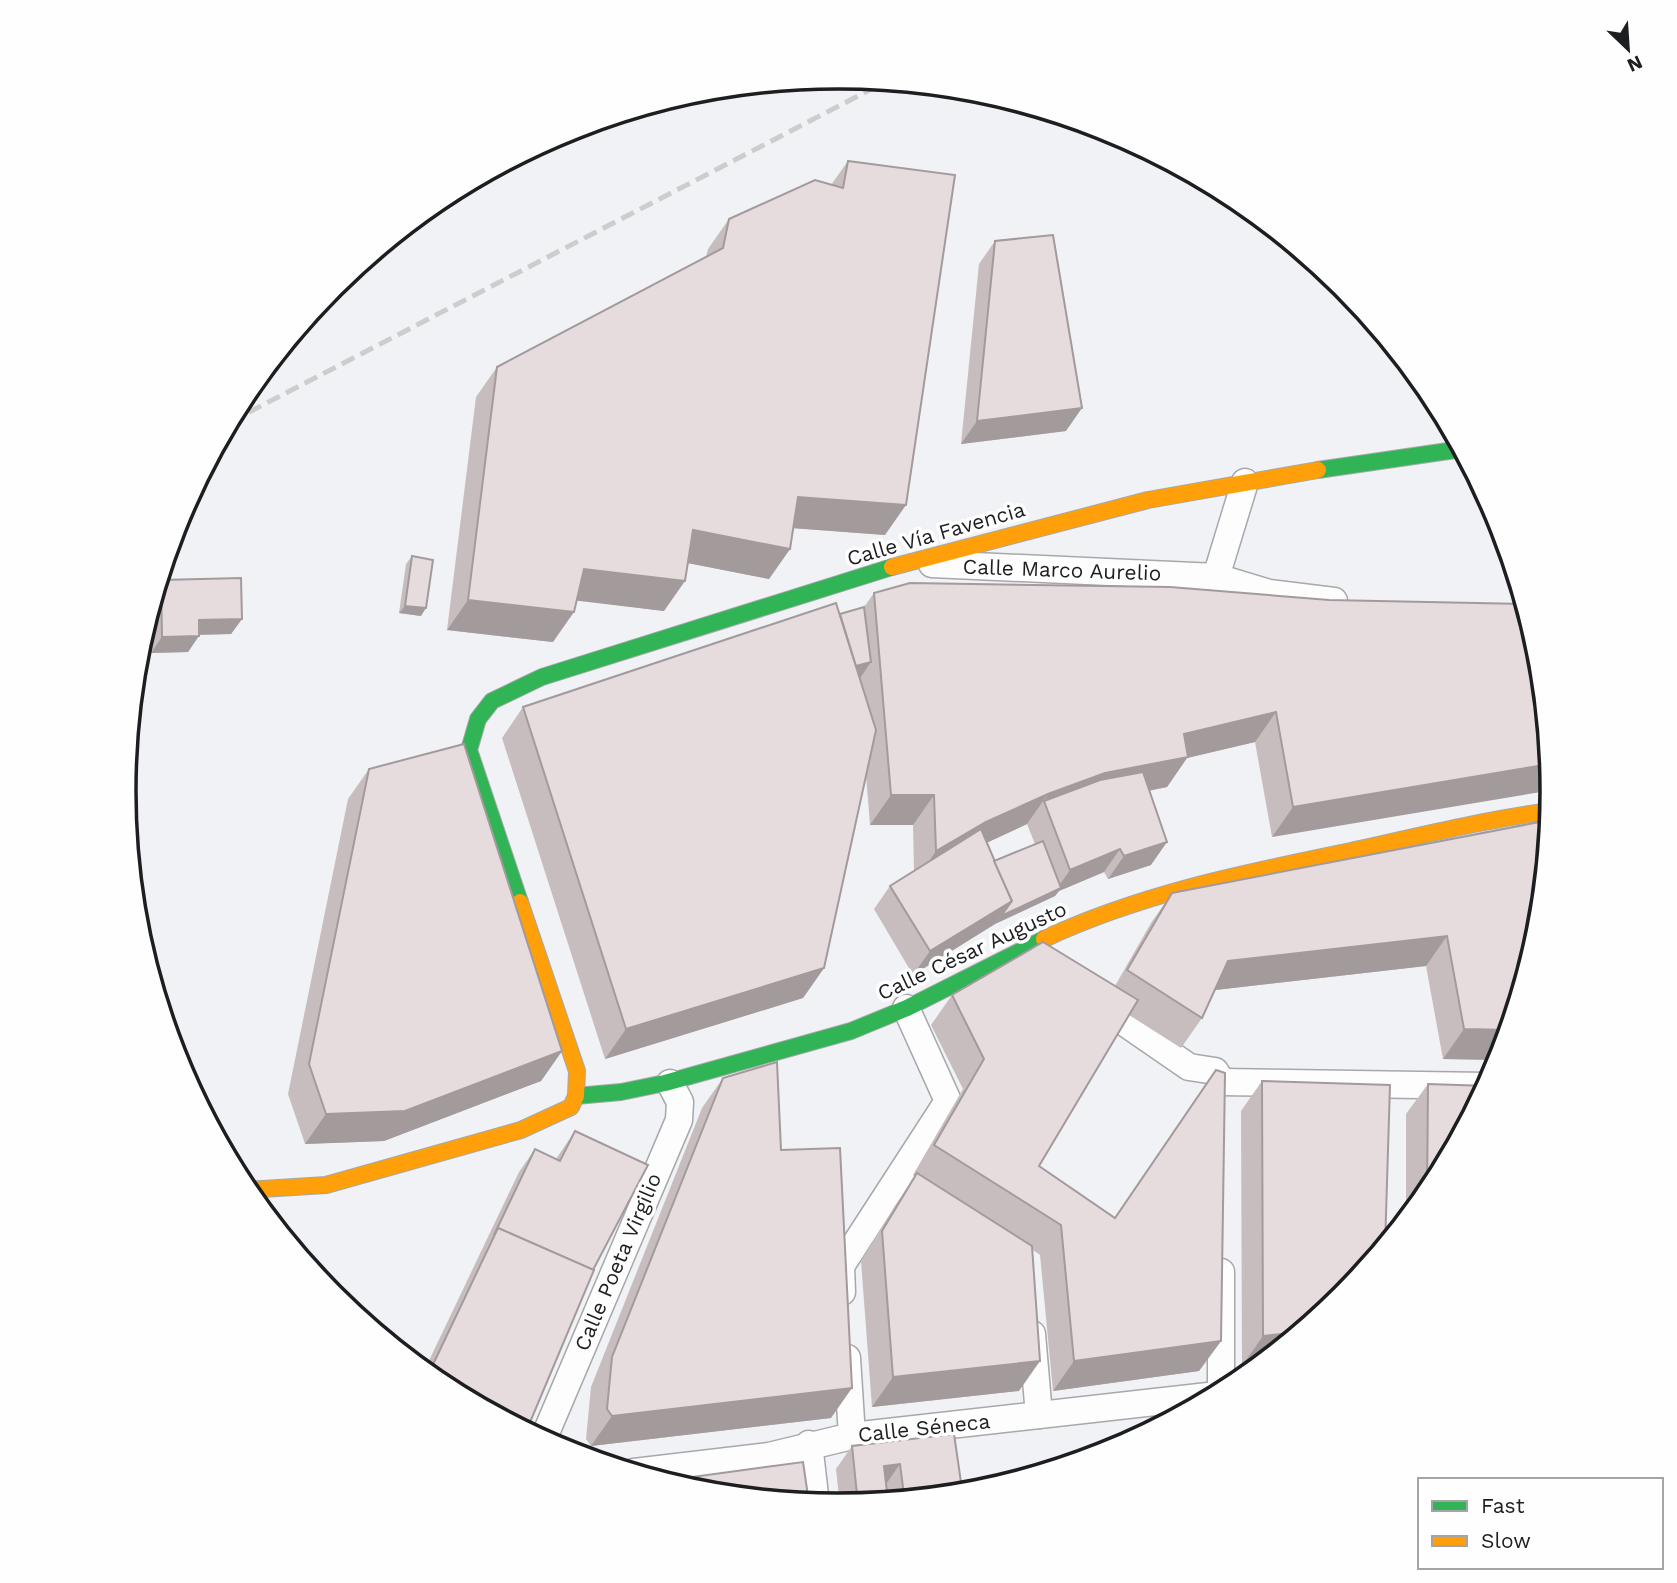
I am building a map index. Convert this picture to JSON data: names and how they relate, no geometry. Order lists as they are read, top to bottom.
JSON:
{
  "streets": {
    "main road": ["Calle Vía Favencia", "Calle César Augusto"],
    "street": ["Calle Marco Aurelio", "Calle Poeta Virgilio", "Calle Séneca"]
  },
  "crossings": [
    ["Calle Vía Favencia", "Calle Marco Aurelio"],
    ["Calle Vía Favencia", "Calle César Augusto"],
    ["Calle César Augusto", "Calle Poeta Virgilio"]
  ],
  "legend": ["Fast", "Slow"],
  "north": "bottom right"
}
